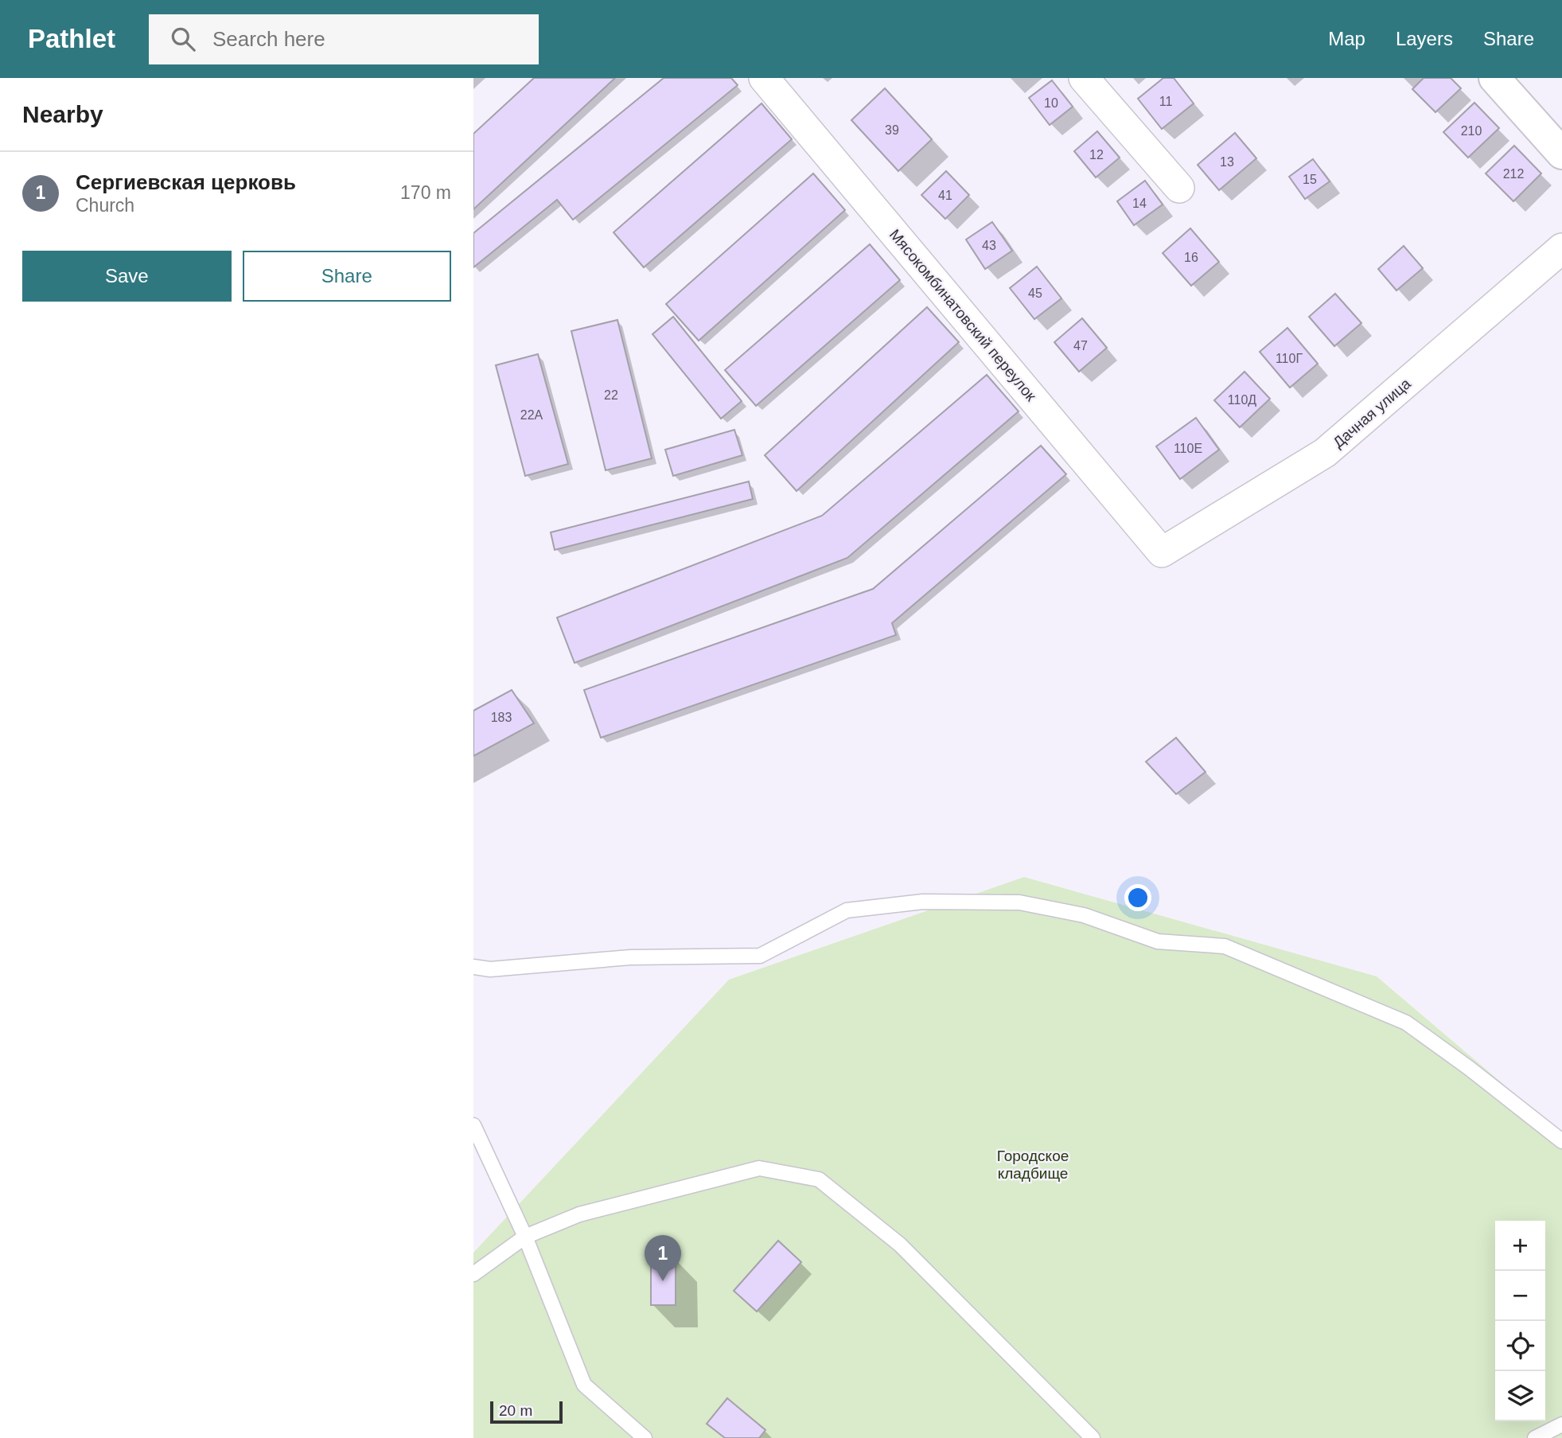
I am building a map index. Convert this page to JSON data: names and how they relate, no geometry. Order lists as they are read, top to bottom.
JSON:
{
  "streets": {
    "street": ["Мясокомбинатовский переулок", "Дачная улица"]
  },
  "crossings": [
    ["Мясокомбинатовский переулок", "Дачная улица"]
  ],
  "parks": ["Городское кладбище"],
  "house_numbers": [
    "11",
    "10",
    "39",
    "210",
    "12",
    "13",
    "212",
    "15",
    "41",
    "14",
    "43",
    "16",
    "45",
    "47",
    "110Г",
    "22",
    "110Д",
    "22А",
    "110Е",
    "183"
  ],
  "scale_bar": "20 m",
  "page": {
    "header": "Pathlet",
    "search": "Search here",
    "nav": ["Map", "Layers", "Share"],
    "heading": "Nearby",
    "list": [
      {
        "mark": "1",
        "name": "Сергиевская церковь",
        "note": "Church",
        "value": "170 m"
      }
    ],
    "buttons": ["Save", "Share"],
    "map_buttons": ["+", "−"],
    "pins": "1",
    "scale": "20 m"
  }
}
